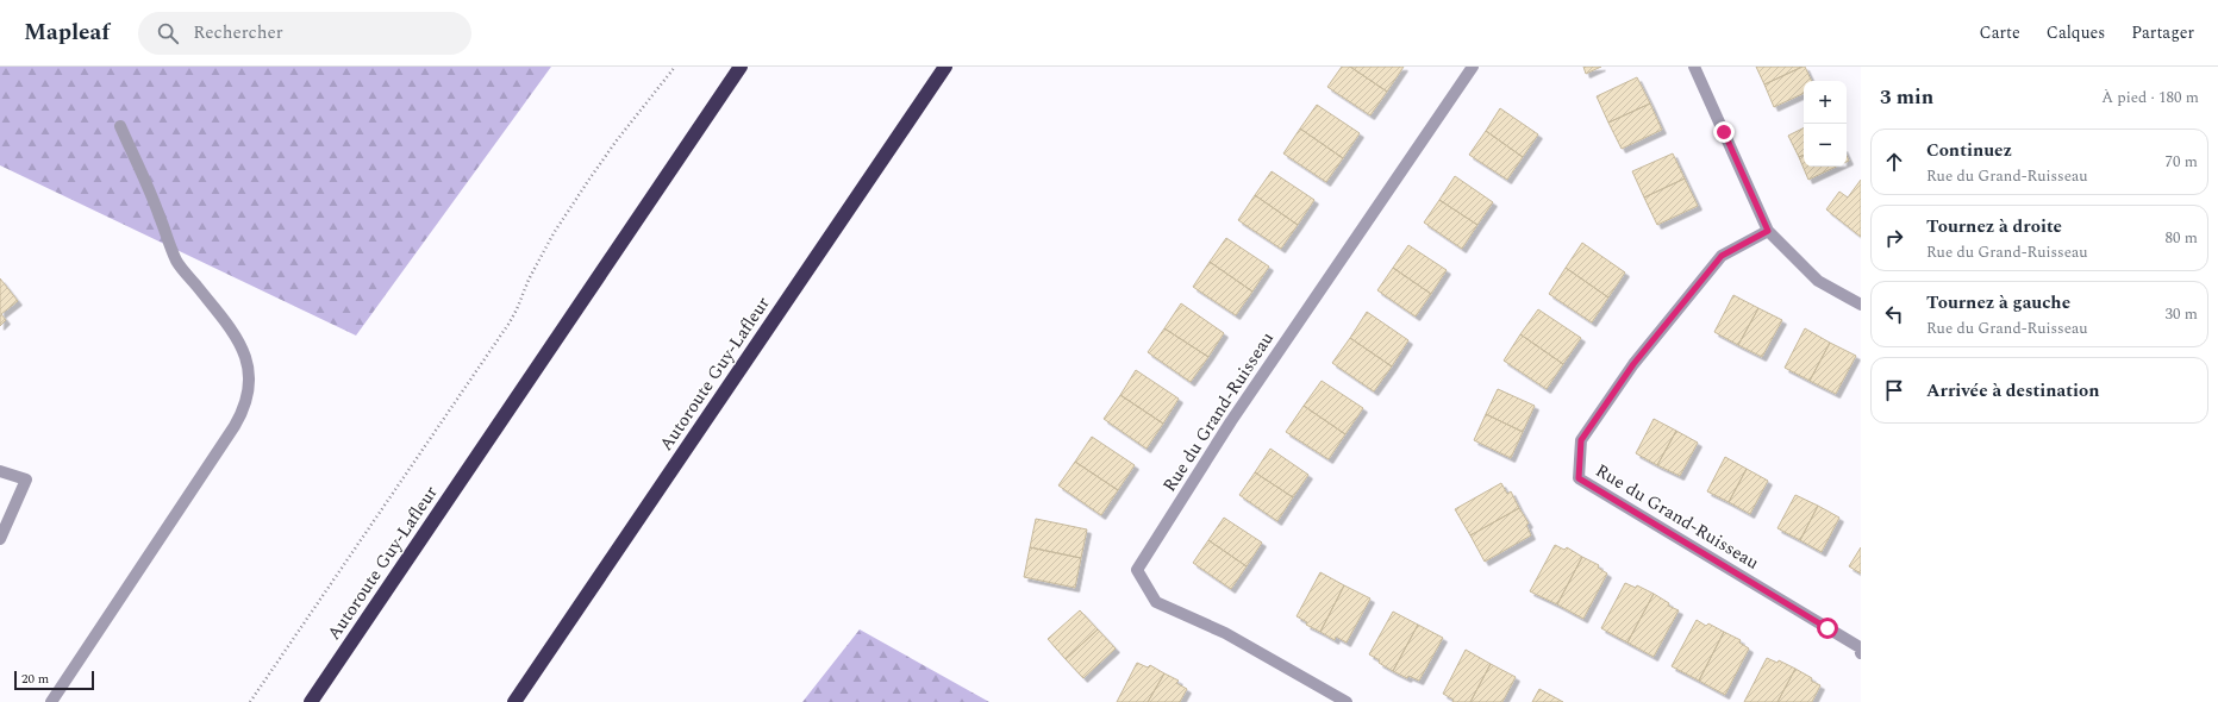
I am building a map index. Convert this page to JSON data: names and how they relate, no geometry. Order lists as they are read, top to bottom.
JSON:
{
  "streets": {
    "highway": ["Autoroute Guy-Lafleur"],
    "street": ["Rue du Grand-Ruisseau"]
  },
  "scale_bar": "20 m",
  "page": {
    "header": "Mapleaf",
    "search": "Rechercher",
    "nav": ["Carte", "Calques", "Partager"],
    "heading": ["3 min", "À pied · 180 m"],
    "map_buttons": ["+", "−"],
    "list": [
      ["Continuez", "Rue du Grand-Ruisseau", "70 m"],
      ["Tournez à droite", "Rue du Grand-Ruisseau", "80 m"],
      ["Tournez à gauche", "Rue du Grand-Ruisseau", "30 m"],
      "Arrivée à destination"
    ],
    "scale": "20 m"
  }
}
